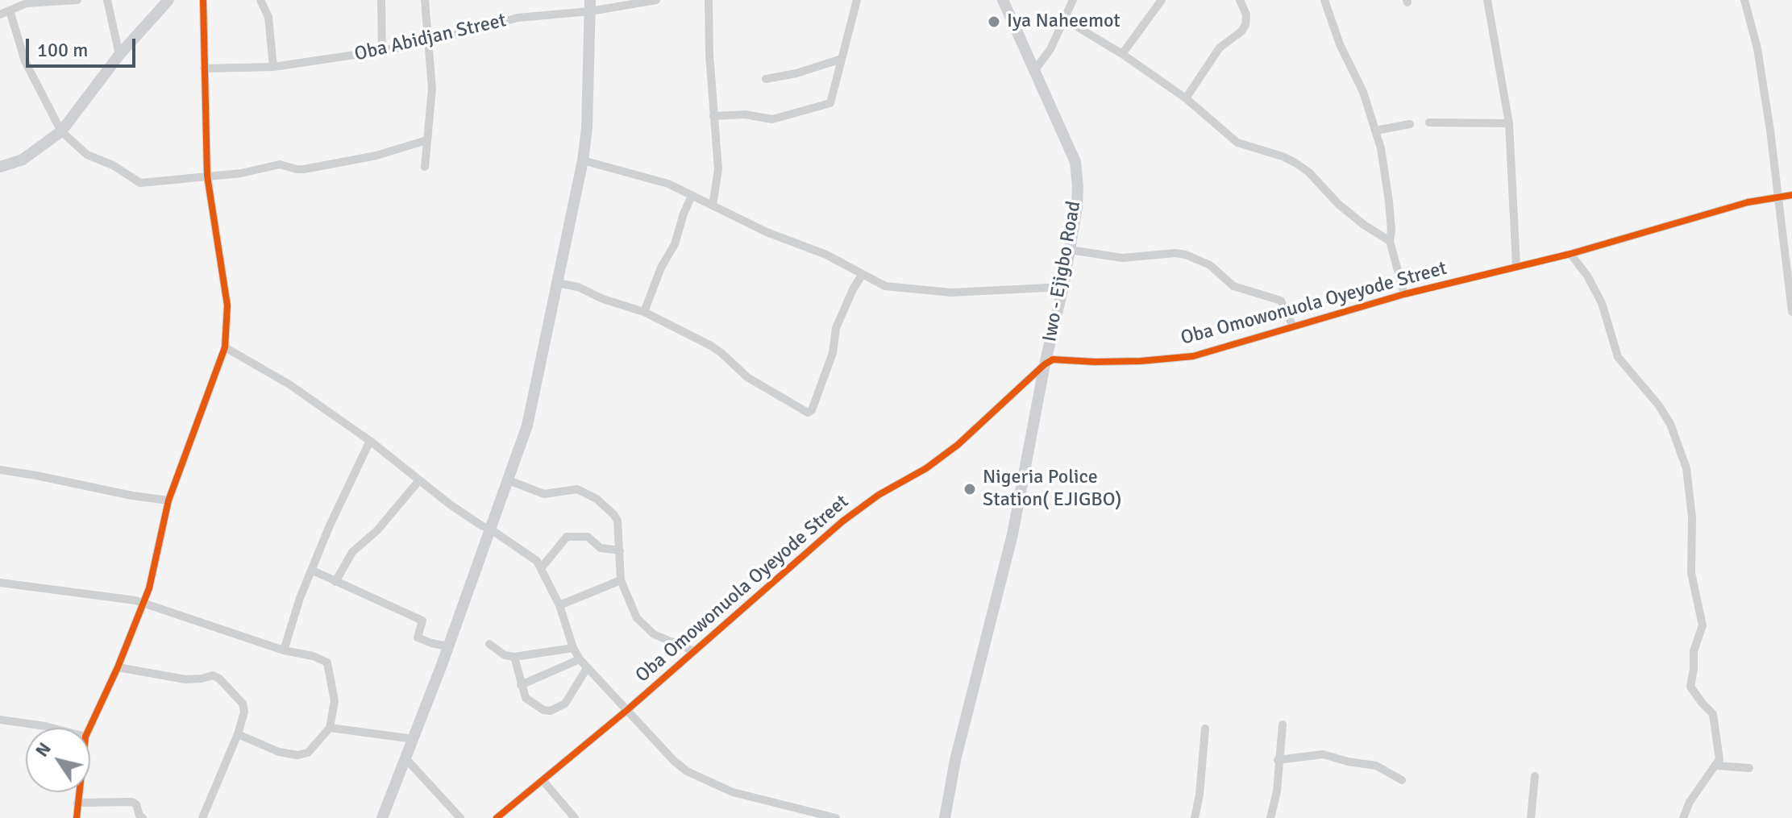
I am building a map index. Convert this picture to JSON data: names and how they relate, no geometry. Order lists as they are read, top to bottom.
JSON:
{
  "streets": {
    "main road": ["Iwo - Ejigbo Road"],
    "street": ["Oba Abidjan Street", "Oba Omowonuola Oyeyode Street"]
  },
  "crossings": [
    ["Iwo - Ejigbo Road", "Oba Omowonuola Oyeyode Street"]
  ],
  "places": ["Iya Naheemot", "Nigeria Police Station( EJIGBO)"],
  "scale_bar": "100 m",
  "north": "top left"
}
